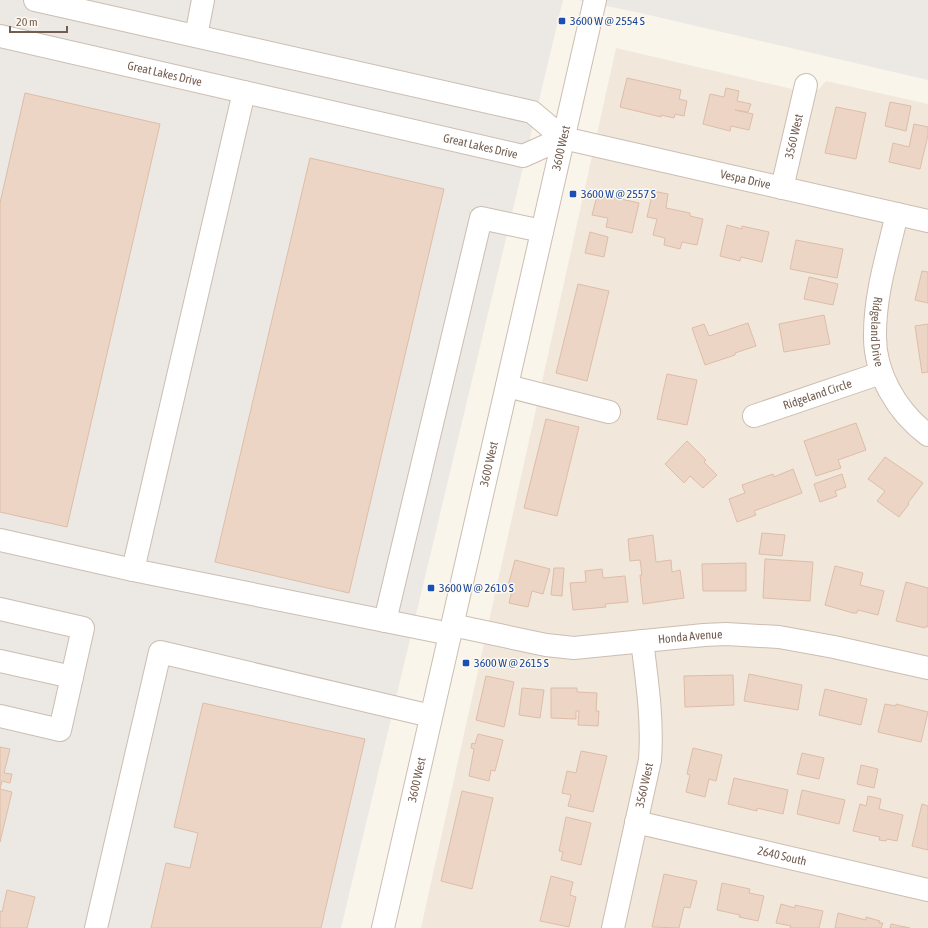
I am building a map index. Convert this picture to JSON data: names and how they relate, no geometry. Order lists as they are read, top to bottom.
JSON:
{
  "streets": {
    "street": [
      "Great Lakes Drive",
      "3560 West",
      "3600 West",
      "Vespa Drive",
      "Ridgeland Drive",
      "Ridgeland Circle",
      "Honda Avenue",
      "2640 South"
    ]
  },
  "crossings": [
    ["Great Lakes Drive", "3600 West"],
    ["Great Lakes Drive", "Vespa Drive"],
    ["3560 West", "Vespa Drive"],
    ["3560 West", "Honda Avenue"],
    ["3560 West", "2640 South"],
    ["3600 West", "Vespa Drive"],
    ["3600 West", "Honda Avenue"],
    ["Vespa Drive", "Ridgeland Drive"],
    ["Ridgeland Drive", "Ridgeland Circle"]
  ],
  "places": {
    "transit": [
      "3600 W @ 2554 S",
      "3600 W @ 2557 S",
      "3600 W @ 2610 S",
      "3600 W @ 2615 S"
    ]
  },
  "scale_bar": "20 m"
}
